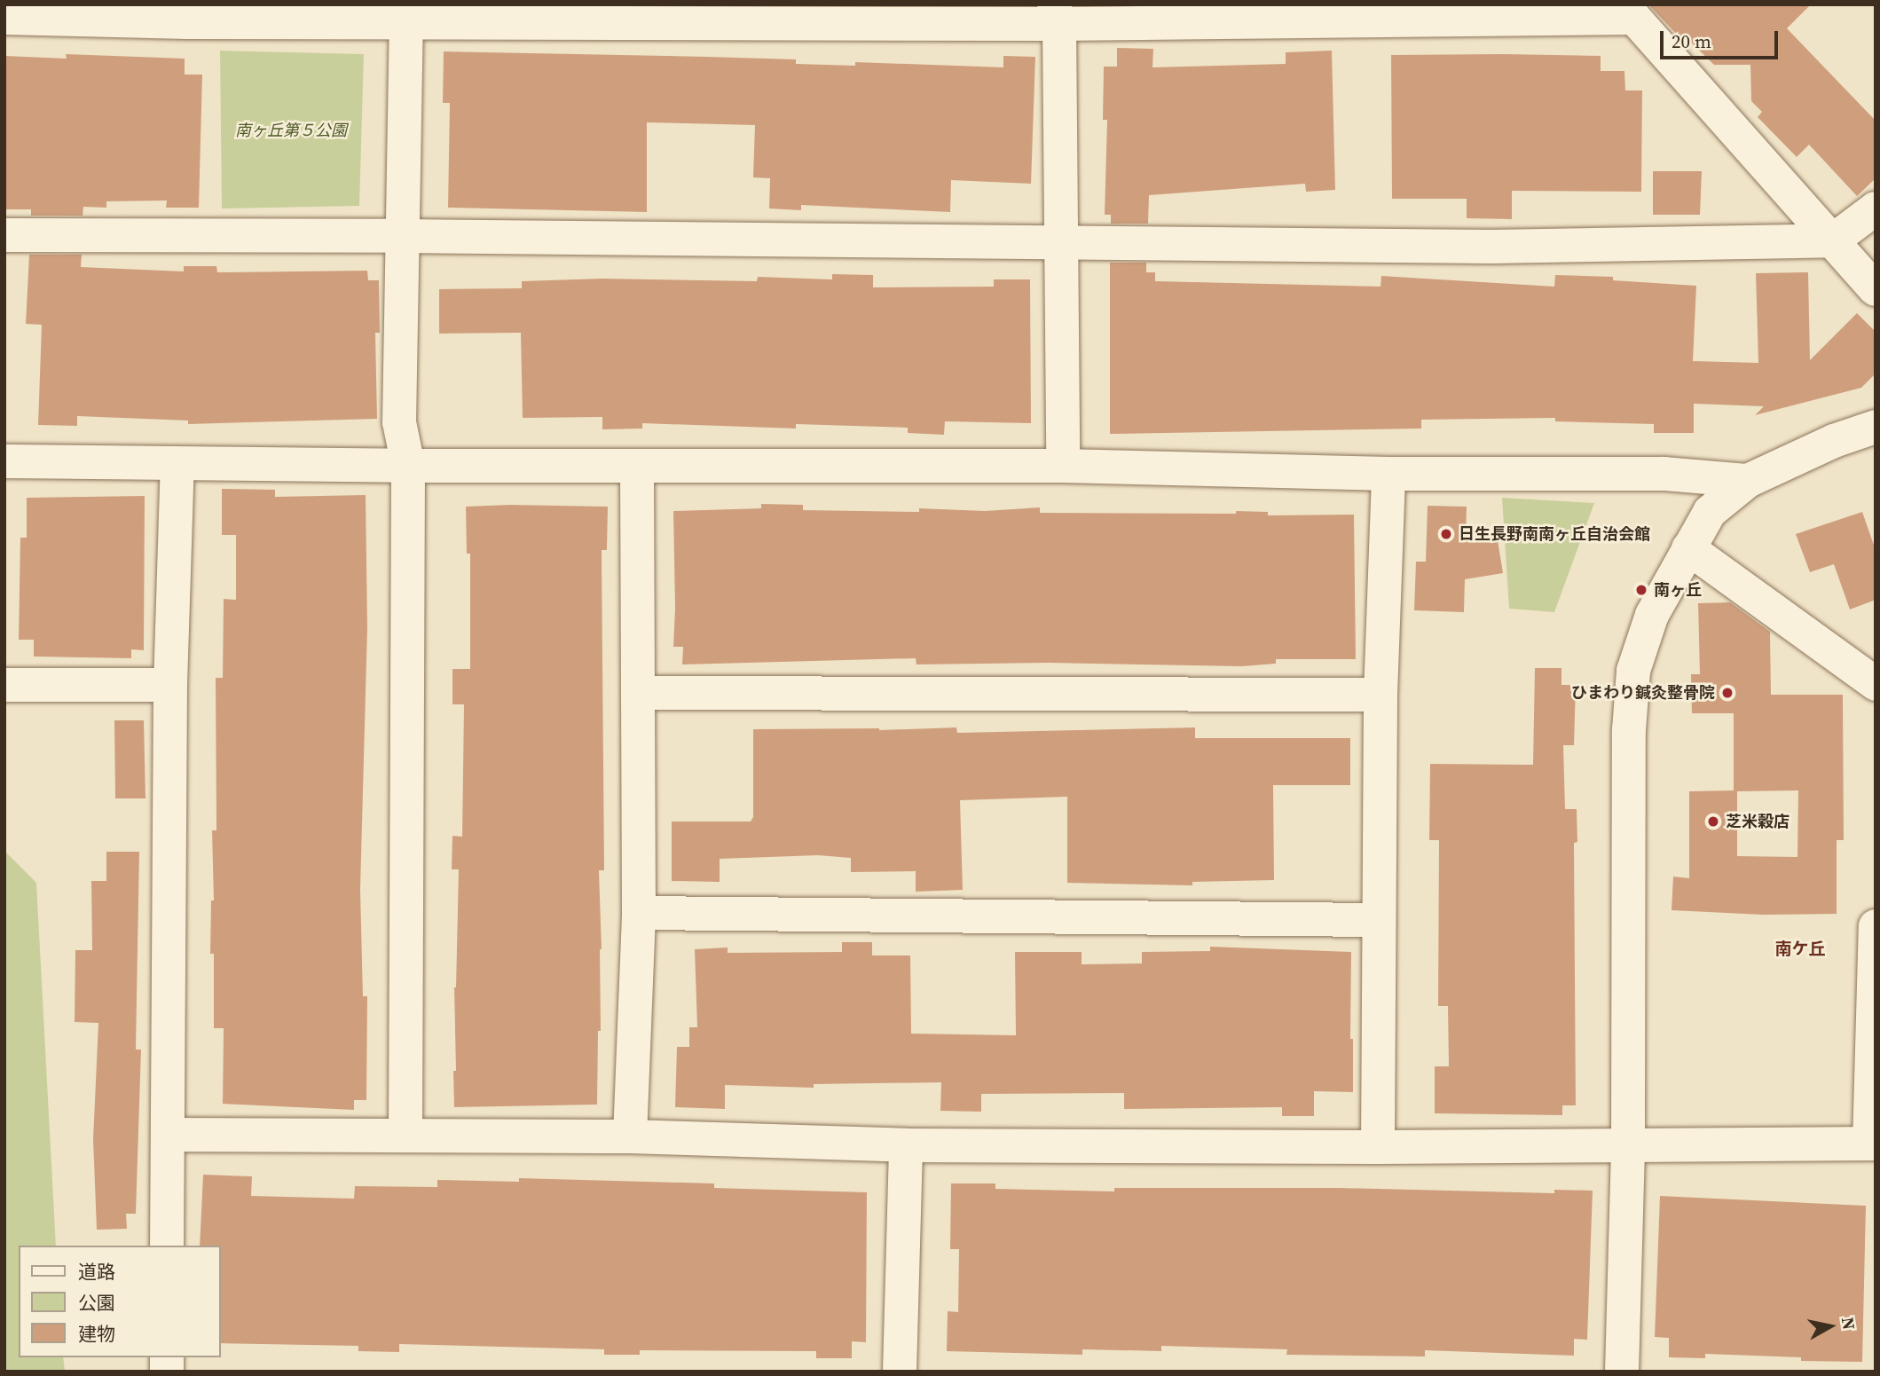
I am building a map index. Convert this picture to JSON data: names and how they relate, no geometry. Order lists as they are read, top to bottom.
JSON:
{
  "districts": ["南ケ丘"],
  "parks": ["南ヶ丘第５公園"],
  "places": [
    "日生長野南南ヶ丘自治会館",
    "南ヶ丘",
    "ひまわり鍼灸整骨院",
    "芝米穀店"
  ],
  "legend": ["道路", "公園", "建物"],
  "scale_bar": "20 m",
  "north": "right"
}
